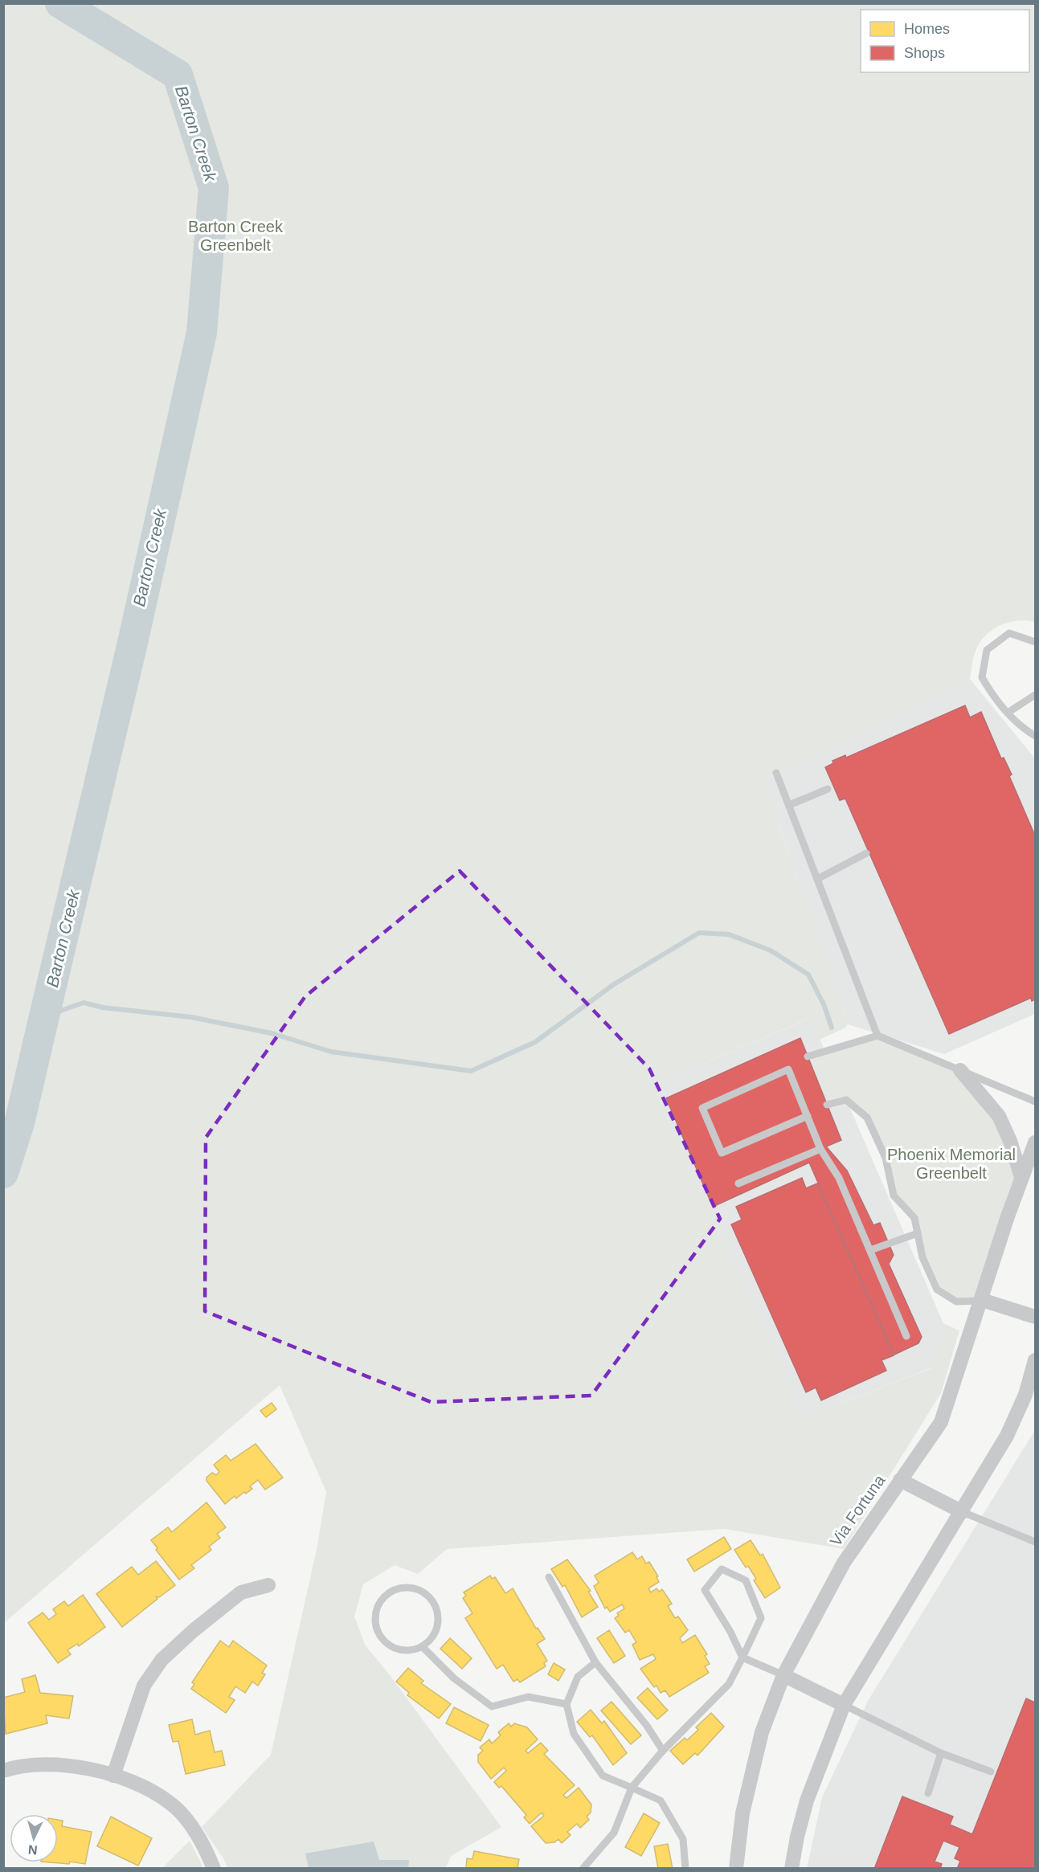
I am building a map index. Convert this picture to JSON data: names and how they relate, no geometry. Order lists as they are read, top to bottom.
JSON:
{
  "streets": {
    "street": ["Via Fortuna"]
  },
  "water": ["Barton Creek"],
  "parks": ["Barton Creek Greenbelt", "Phoenix Memorial Greenbelt"],
  "legend": ["Homes", "Shops"],
  "north": "bottom"
}
